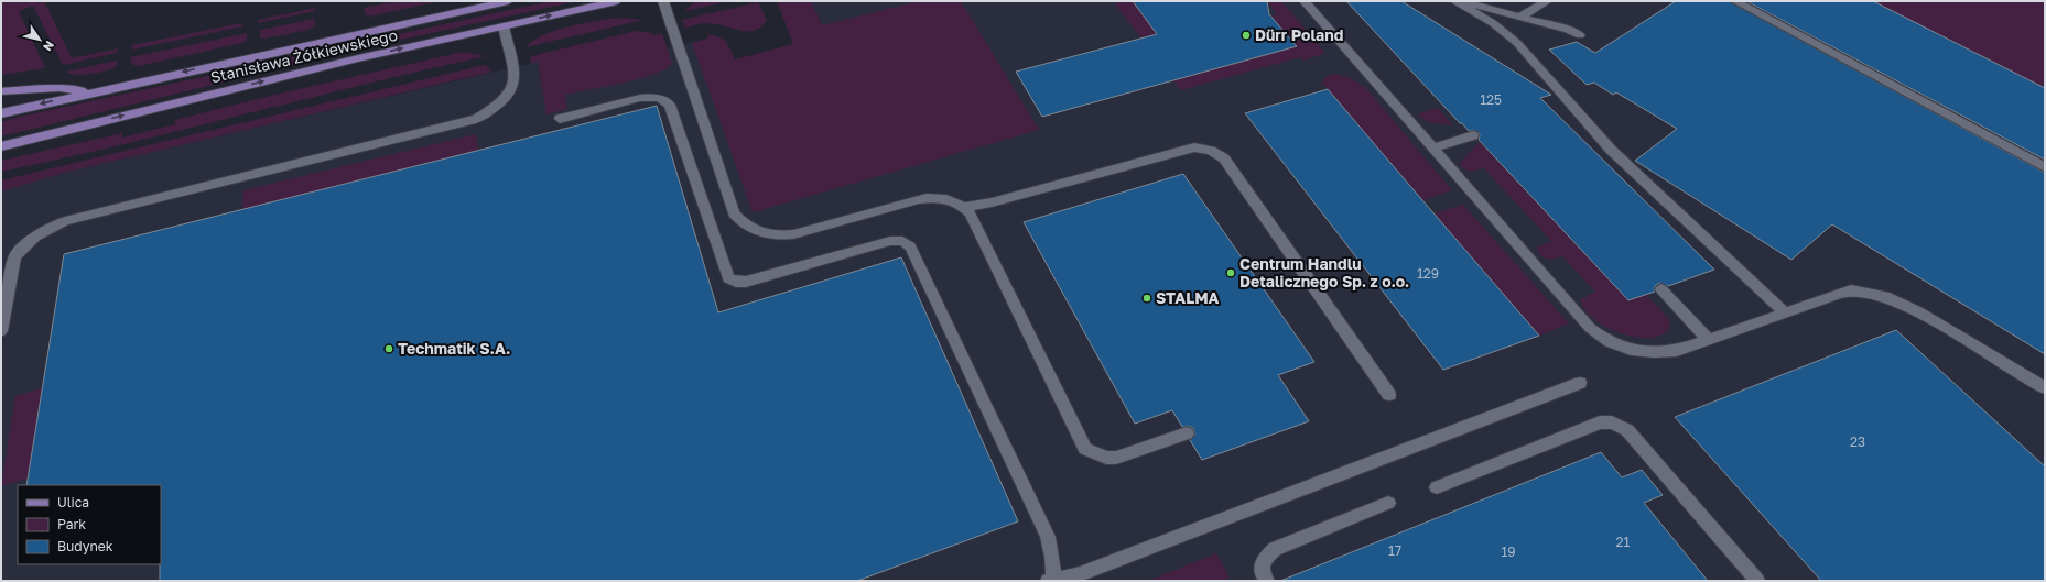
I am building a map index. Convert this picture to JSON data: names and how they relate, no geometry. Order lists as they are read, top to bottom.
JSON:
{
  "streets": {
    "main road": ["Stanisława Żółkiewskiego"]
  },
  "places": [
    "Dürr Poland",
    "Centrum Handlu Detalicznego Sp. z o.o.",
    "STALMA",
    "Techmatik S.A."
  ],
  "house_numbers": [
    "125",
    "129",
    "23",
    "21",
    "17",
    "19"
  ],
  "legend": ["Ulica", "Park", "Budynek"],
  "north": "bottom right"
}
